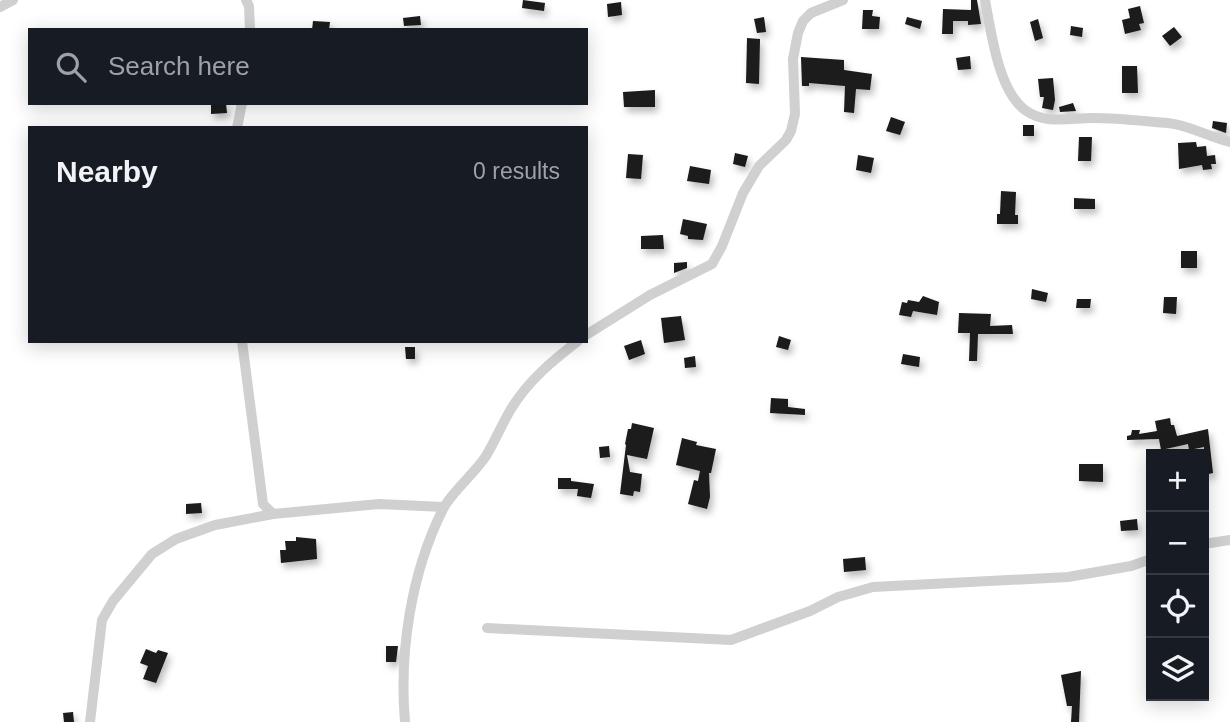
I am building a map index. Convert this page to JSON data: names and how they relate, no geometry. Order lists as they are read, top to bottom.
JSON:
{
  "page": {
    "search": "Search here",
    "heading": ["Nearby", "0 results"],
    "map_buttons": ["+", "−"]
  }
}
